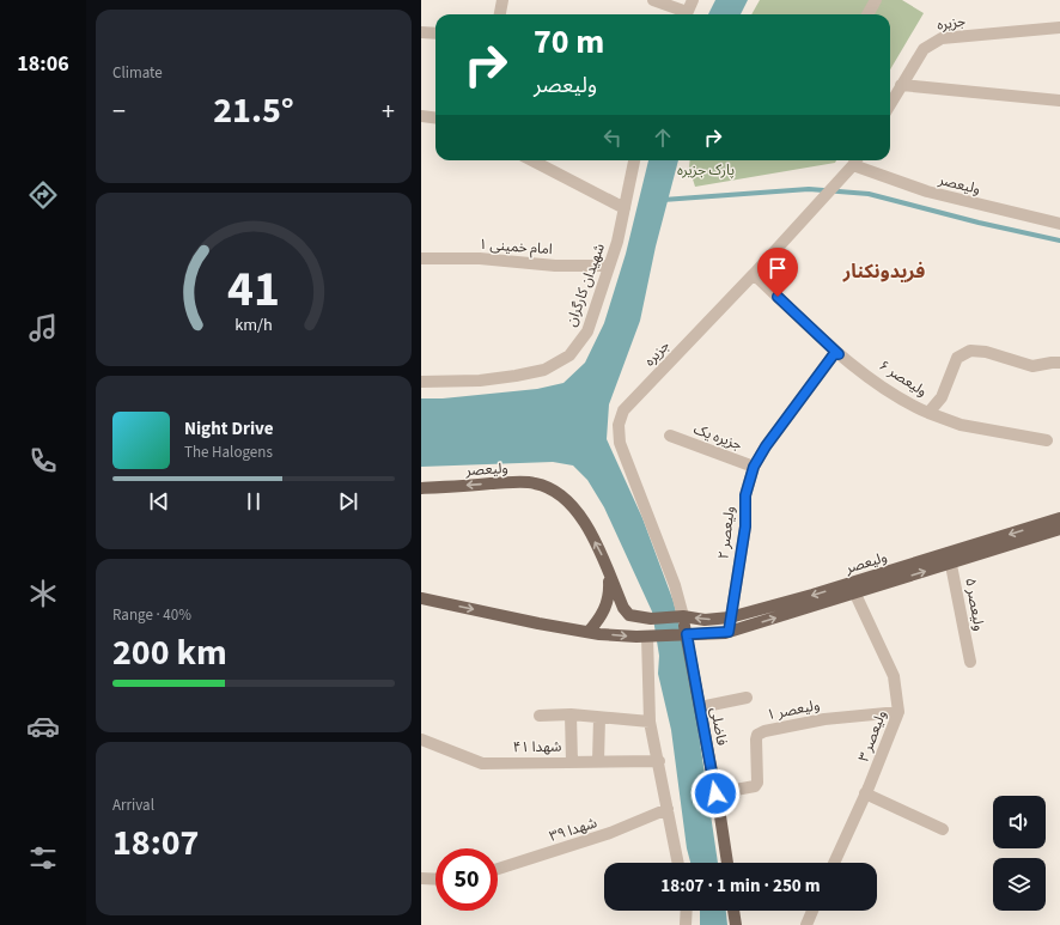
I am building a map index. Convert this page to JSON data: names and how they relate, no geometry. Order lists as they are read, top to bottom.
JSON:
{
  "streets": {
    "main road": ["ولیعصر", "فاضلی"],
    "street": [
      "جزیره",
      "امام خمینی ۱",
      "شهیدان کارگران",
      "ولیعصر ۶",
      "جزیره یک",
      "ولیعصر ۲",
      "ولیعصر ۵",
      "ولیعصر ۱",
      "ولیعصر ۳",
      "شهدا ۴۱",
      "شهدا ۳۹"
    ]
  },
  "crossings": [
    ["جزیره", "ولیعصر"],
    ["جزیره", "ولیعصر ۶"],
    ["جزیره", "فاضلی"],
    ["ولیعصر", "ولیعصر ۲"],
    ["ولیعصر", "ولیعصر ۵"],
    ["ولیعصر", "فاضلی"],
    ["ولیعصر", "ولیعصر ۳"],
    ["امام خمینی ۱", "شهیدان کارگران"],
    ["ولیعصر ۶", "ولیعصر ۲"],
    ["جزیره یک", "ولیعصر ۲"],
    ["ولیعصر ۱", "فاضلی"],
    ["ولیعصر ۱", "ولیعصر ۳"]
  ],
  "districts": ["فریدونکنار"],
  "parks": ["پارک جزیره"],
  "page": {
    "tabs": "18:06",
    "tile": [
      "Climate",
      ["Range · 40%", "200 km"],
      ["Arrival", "18:07"]
    ],
    "turn": ["70 m", "ولیعصر"],
    "heat": ["−", "21.5°", "+"],
    "song": ["Night Drive", "The Halogens"],
    "limit": "50",
    "trip": "18:07 · 1 min · 250 m",
    "gauge": ["41", "km/h"]
  }
}
